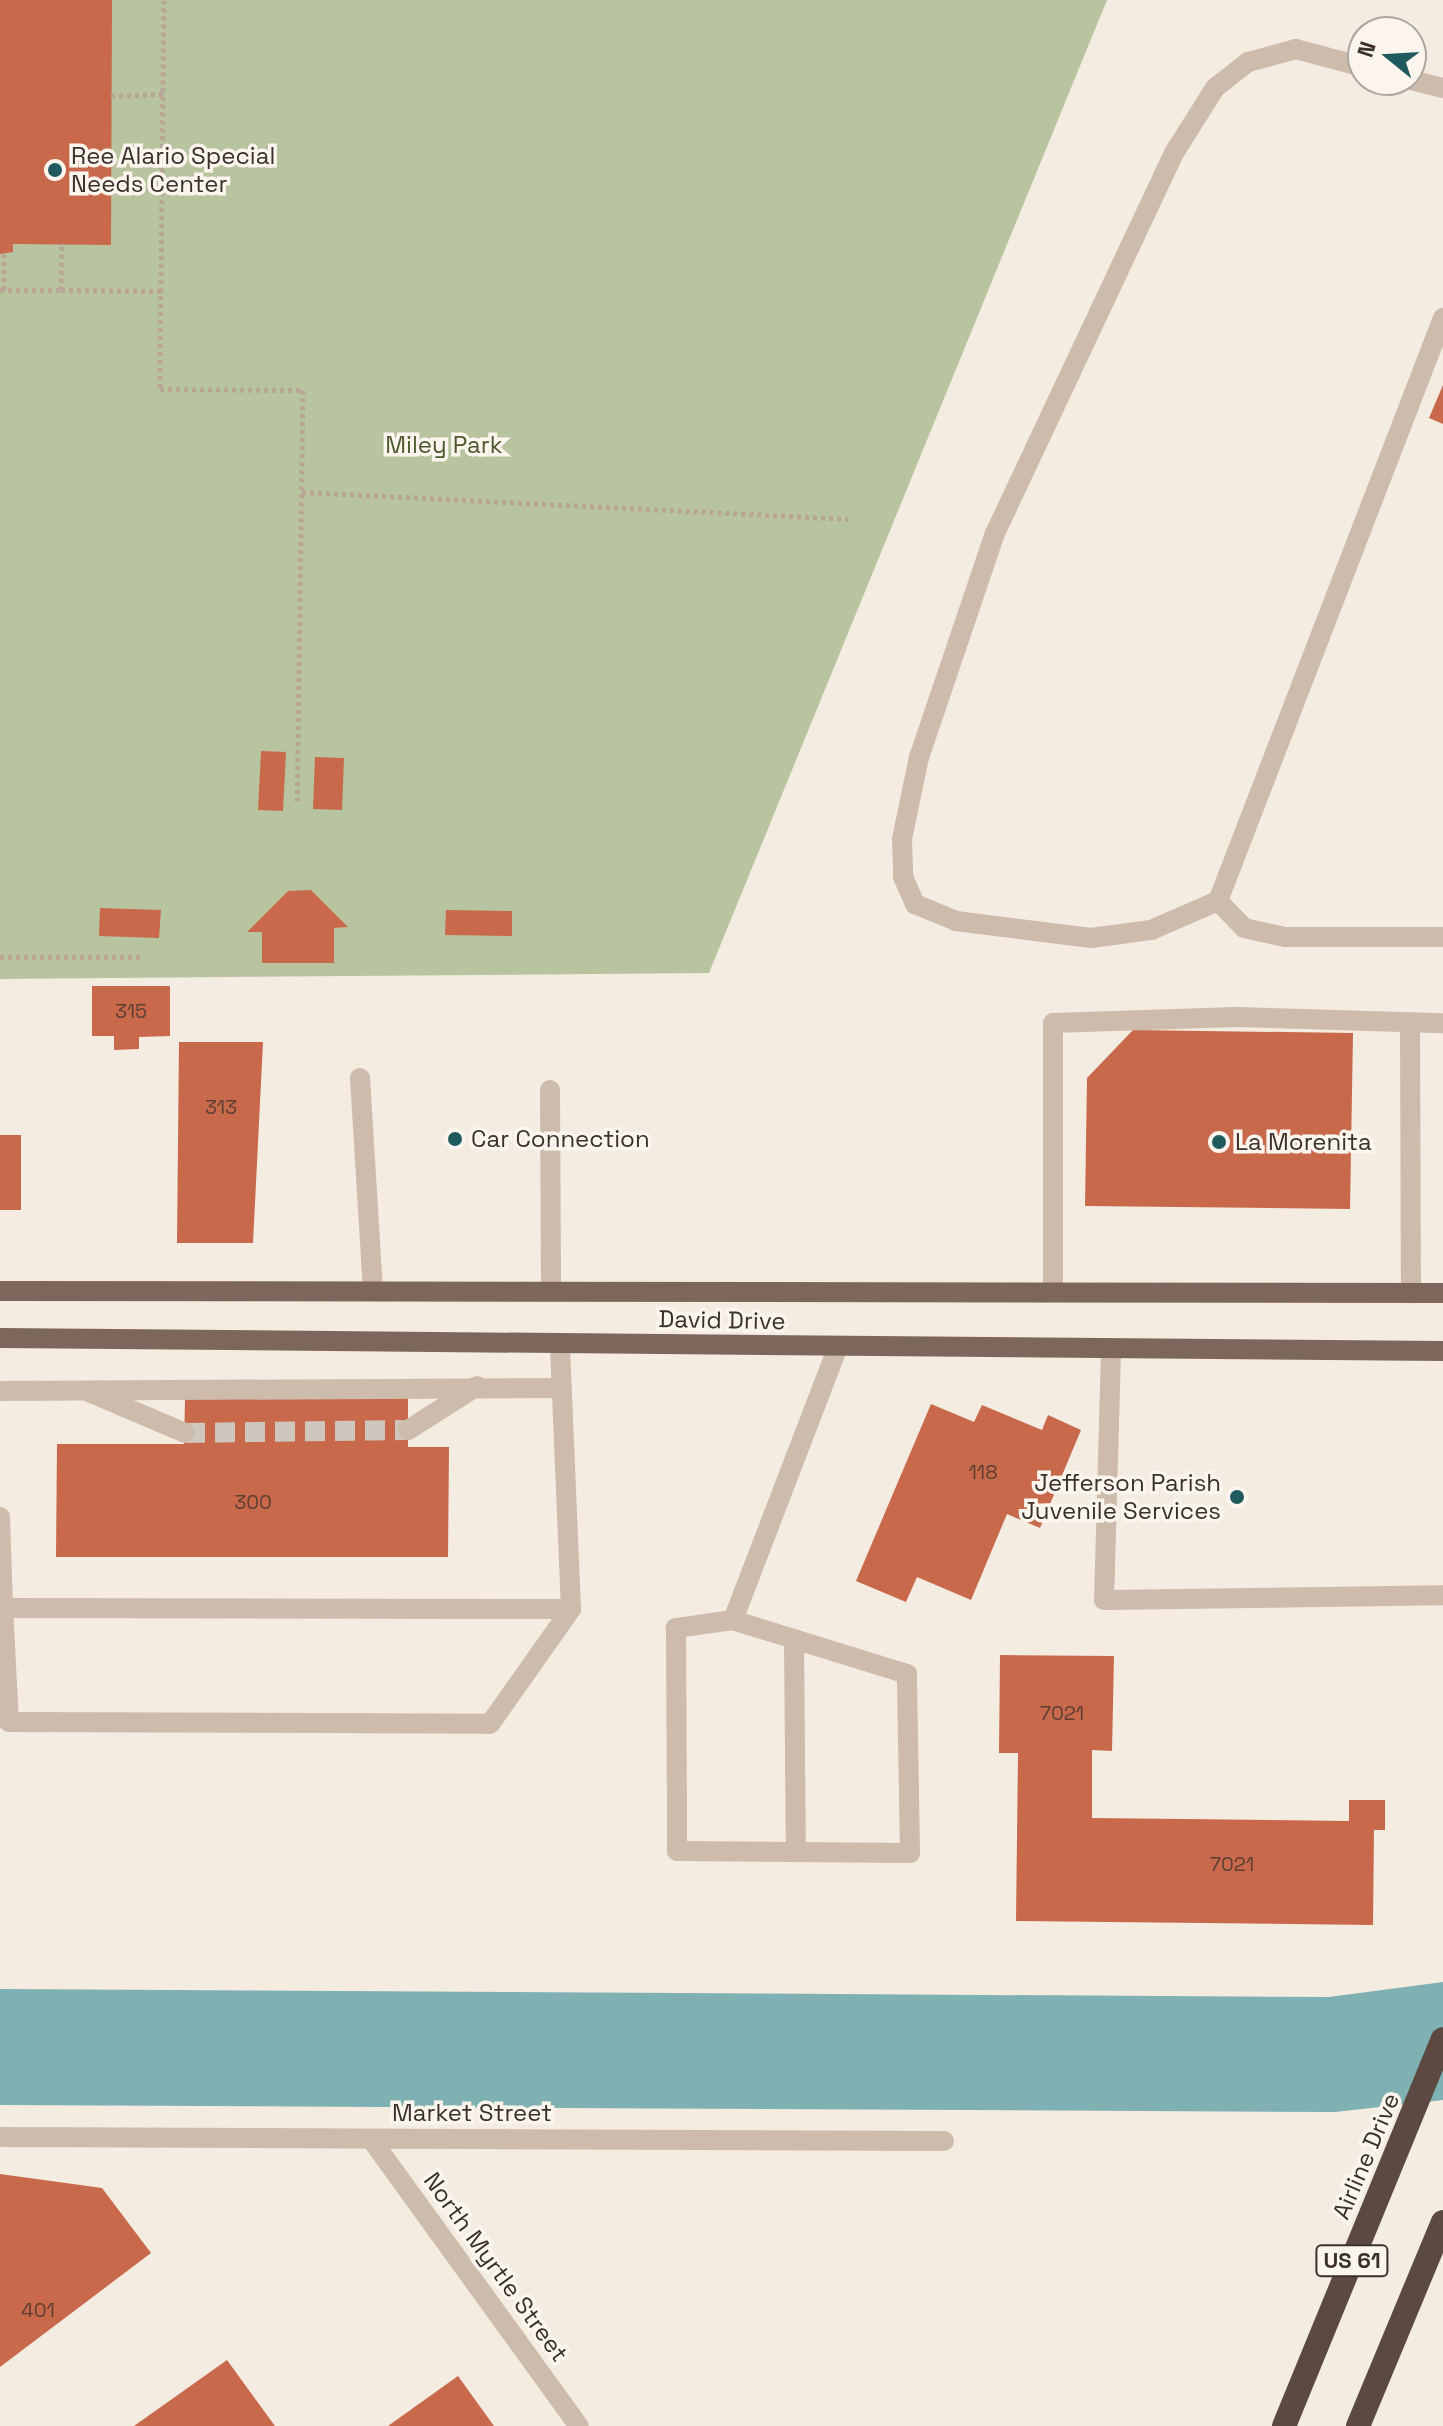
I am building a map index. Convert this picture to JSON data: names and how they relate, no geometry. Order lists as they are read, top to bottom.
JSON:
{
  "streets": {
    "highway": ["Airline Drive", "US 61"],
    "main road": ["David Drive"],
    "street": ["Market Street", "North Myrtle Street"]
  },
  "crossings": [
    ["Market Street", "North Myrtle Street"]
  ],
  "parks": ["Miley Park"],
  "places": [
    "Ree Alario Special Needs Center",
    "Car Connection",
    "La Morenita",
    "Jefferson Parish Juvenile Services"
  ],
  "house_numbers": [
    "315",
    "313",
    "118",
    "300",
    "7021",
    "7021",
    "401"
  ],
  "north": "left"
}
